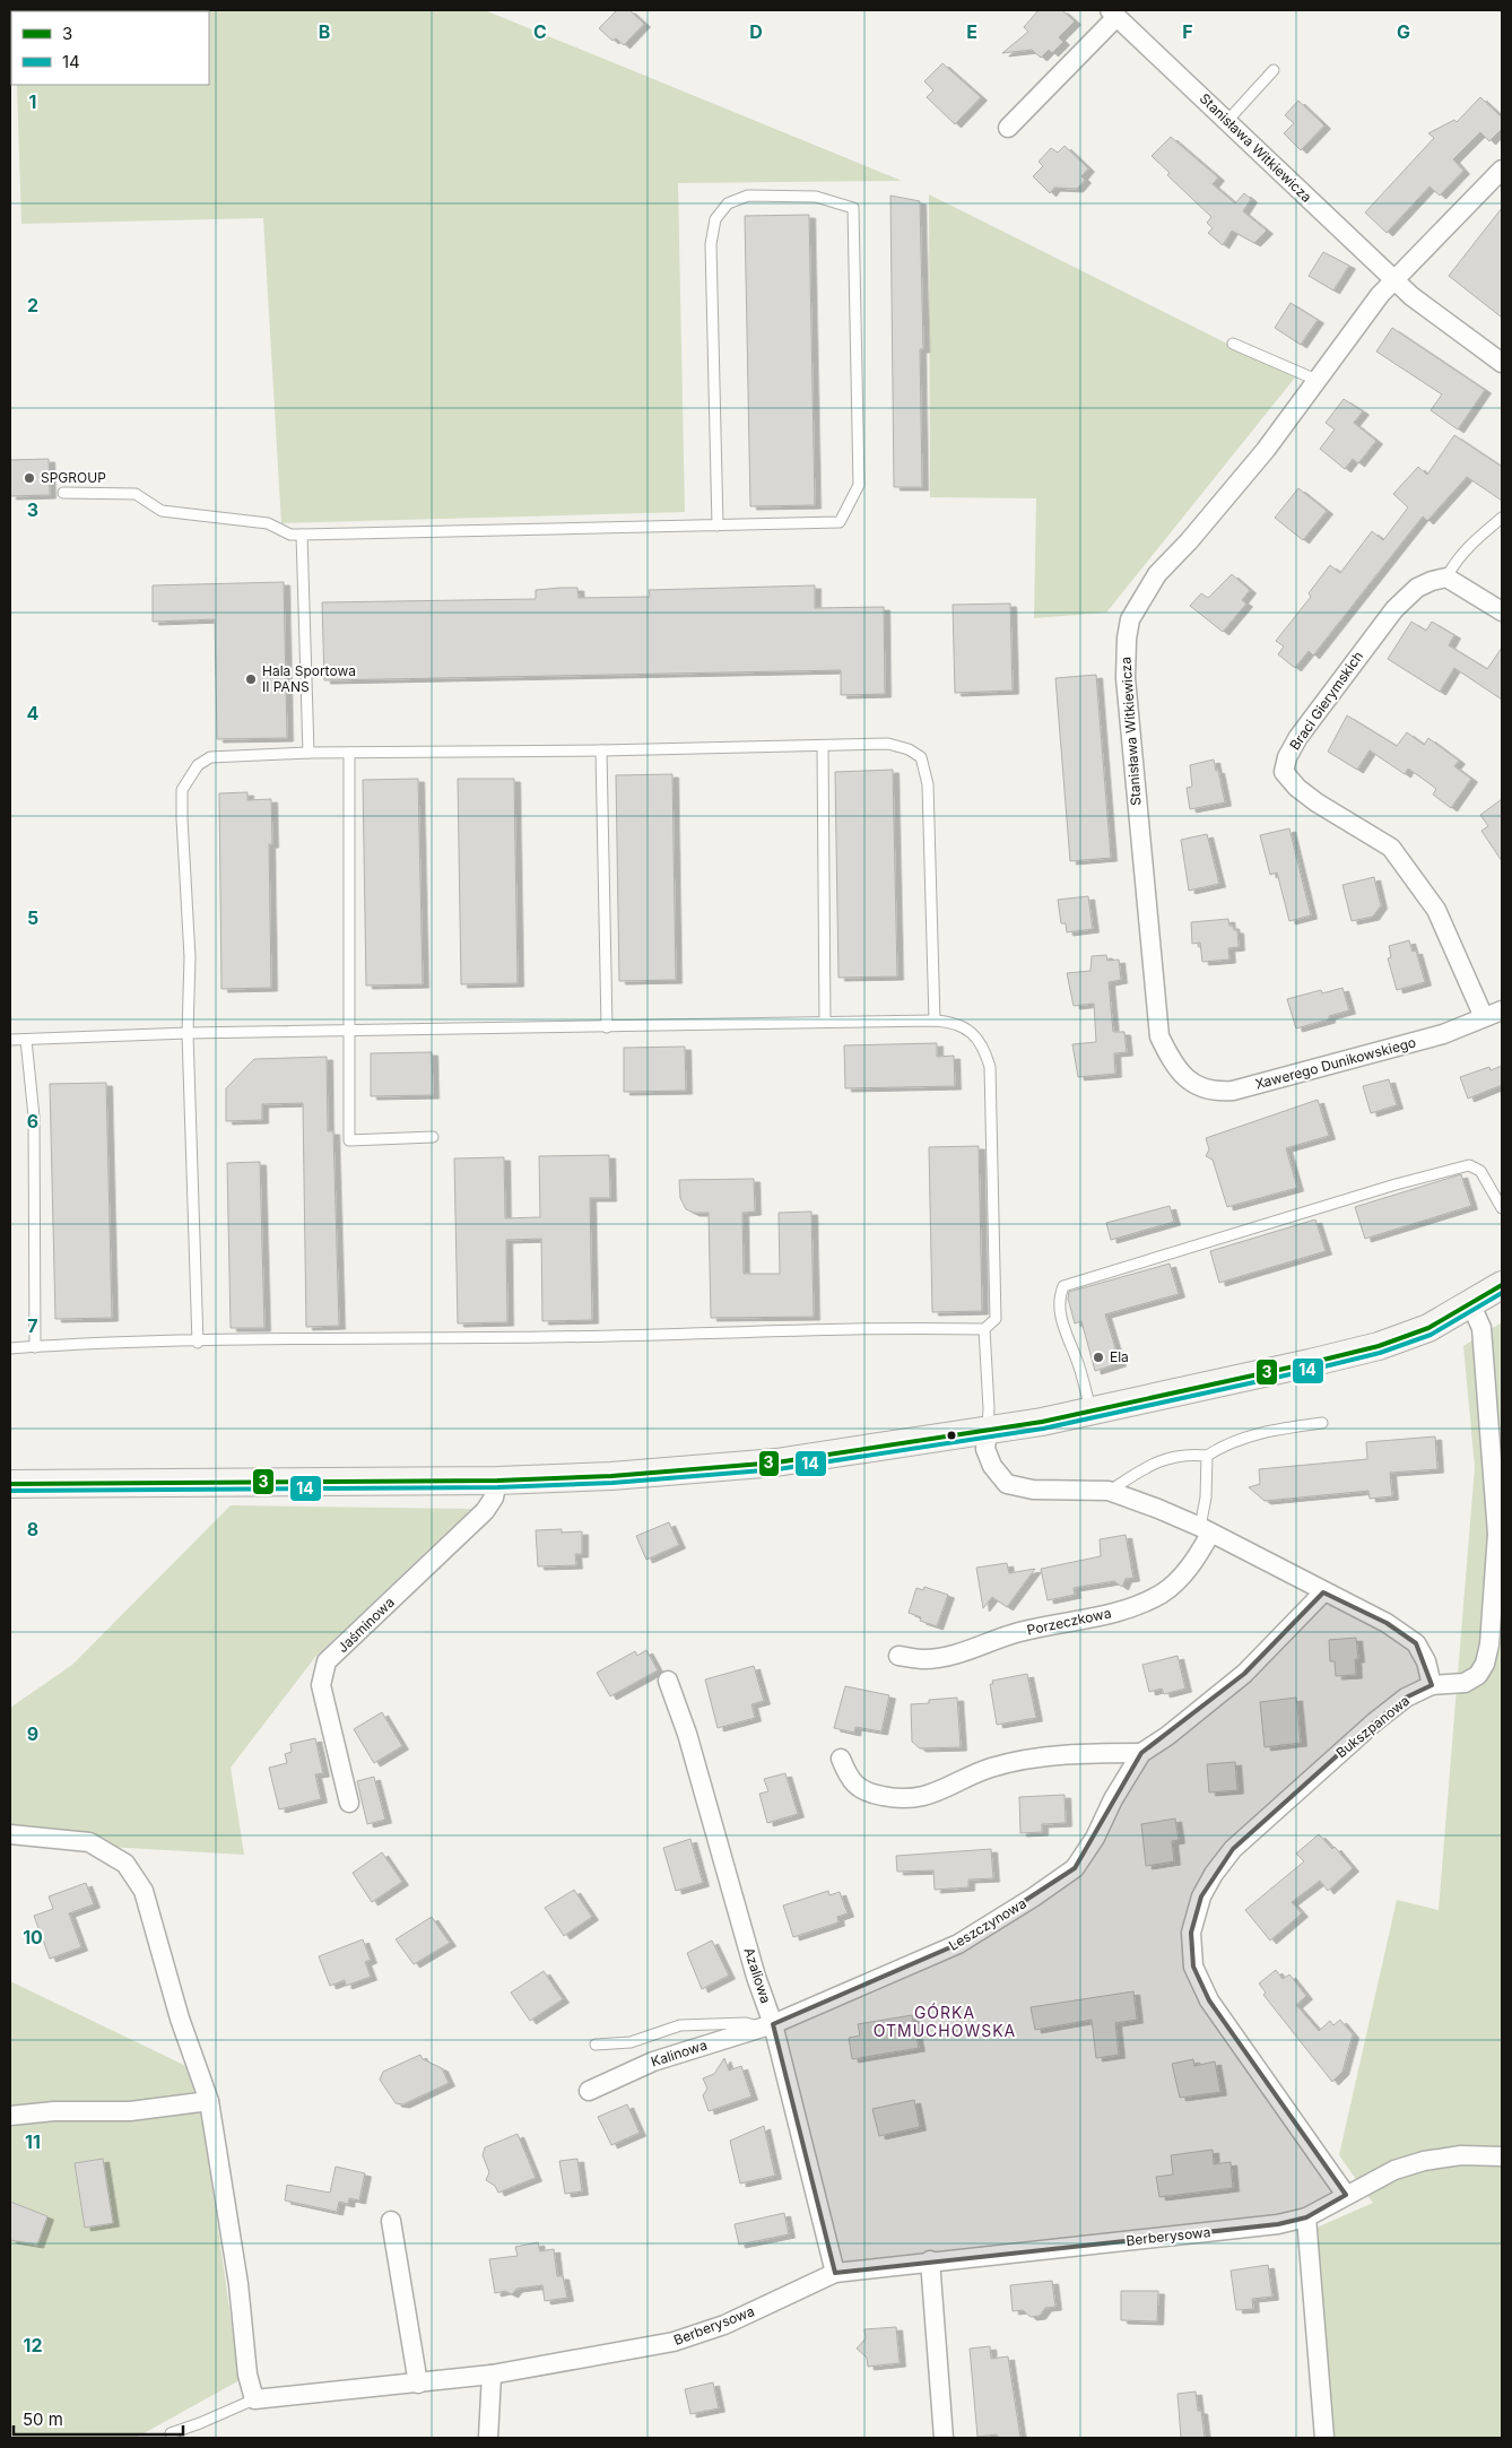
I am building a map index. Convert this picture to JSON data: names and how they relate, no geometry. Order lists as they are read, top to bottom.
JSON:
{
  "streets": {
    "street": [
      "Stanisława Witkiewicza",
      "Braci Gierymskich",
      "Xawerego Dunikowskiego",
      "Porzeczkowa",
      "Jaśminowa",
      "Bukszpanowa",
      "Leszczynowa",
      "Azaliowa",
      "Kalinowa",
      "Berberysowa"
    ]
  },
  "crossings": [
    ["Stanisława Witkiewicza", "Xawerego Dunikowskiego"],
    ["Braci Gierymskich", "Xawerego Dunikowskiego"],
    ["Bukszpanowa", "Berberysowa"],
    ["Leszczynowa", "Azaliowa"],
    ["Leszczynowa", "Kalinowa"],
    ["Azaliowa", "Kalinowa"],
    ["Azaliowa", "Berberysowa"]
  ],
  "districts": ["GÓRKA OTMUCHOWSKA"],
  "places": ["SPGROUP", "Hala Sportowa II PANS", "Ela"],
  "lines": ["transit line 3", "transit line 14"],
  "legend": ["3", "14"],
  "scale_bar": "50 m",
  "grid": {
    "columns": [
      "B",
      "C",
      "D",
      "E",
      "F",
      "G"
    ],
    "rows": [
      "1",
      "2",
      "3",
      "4",
      "5",
      "6",
      "7",
      "8",
      "9",
      "10",
      "11",
      "12"
    ]
  }
}
